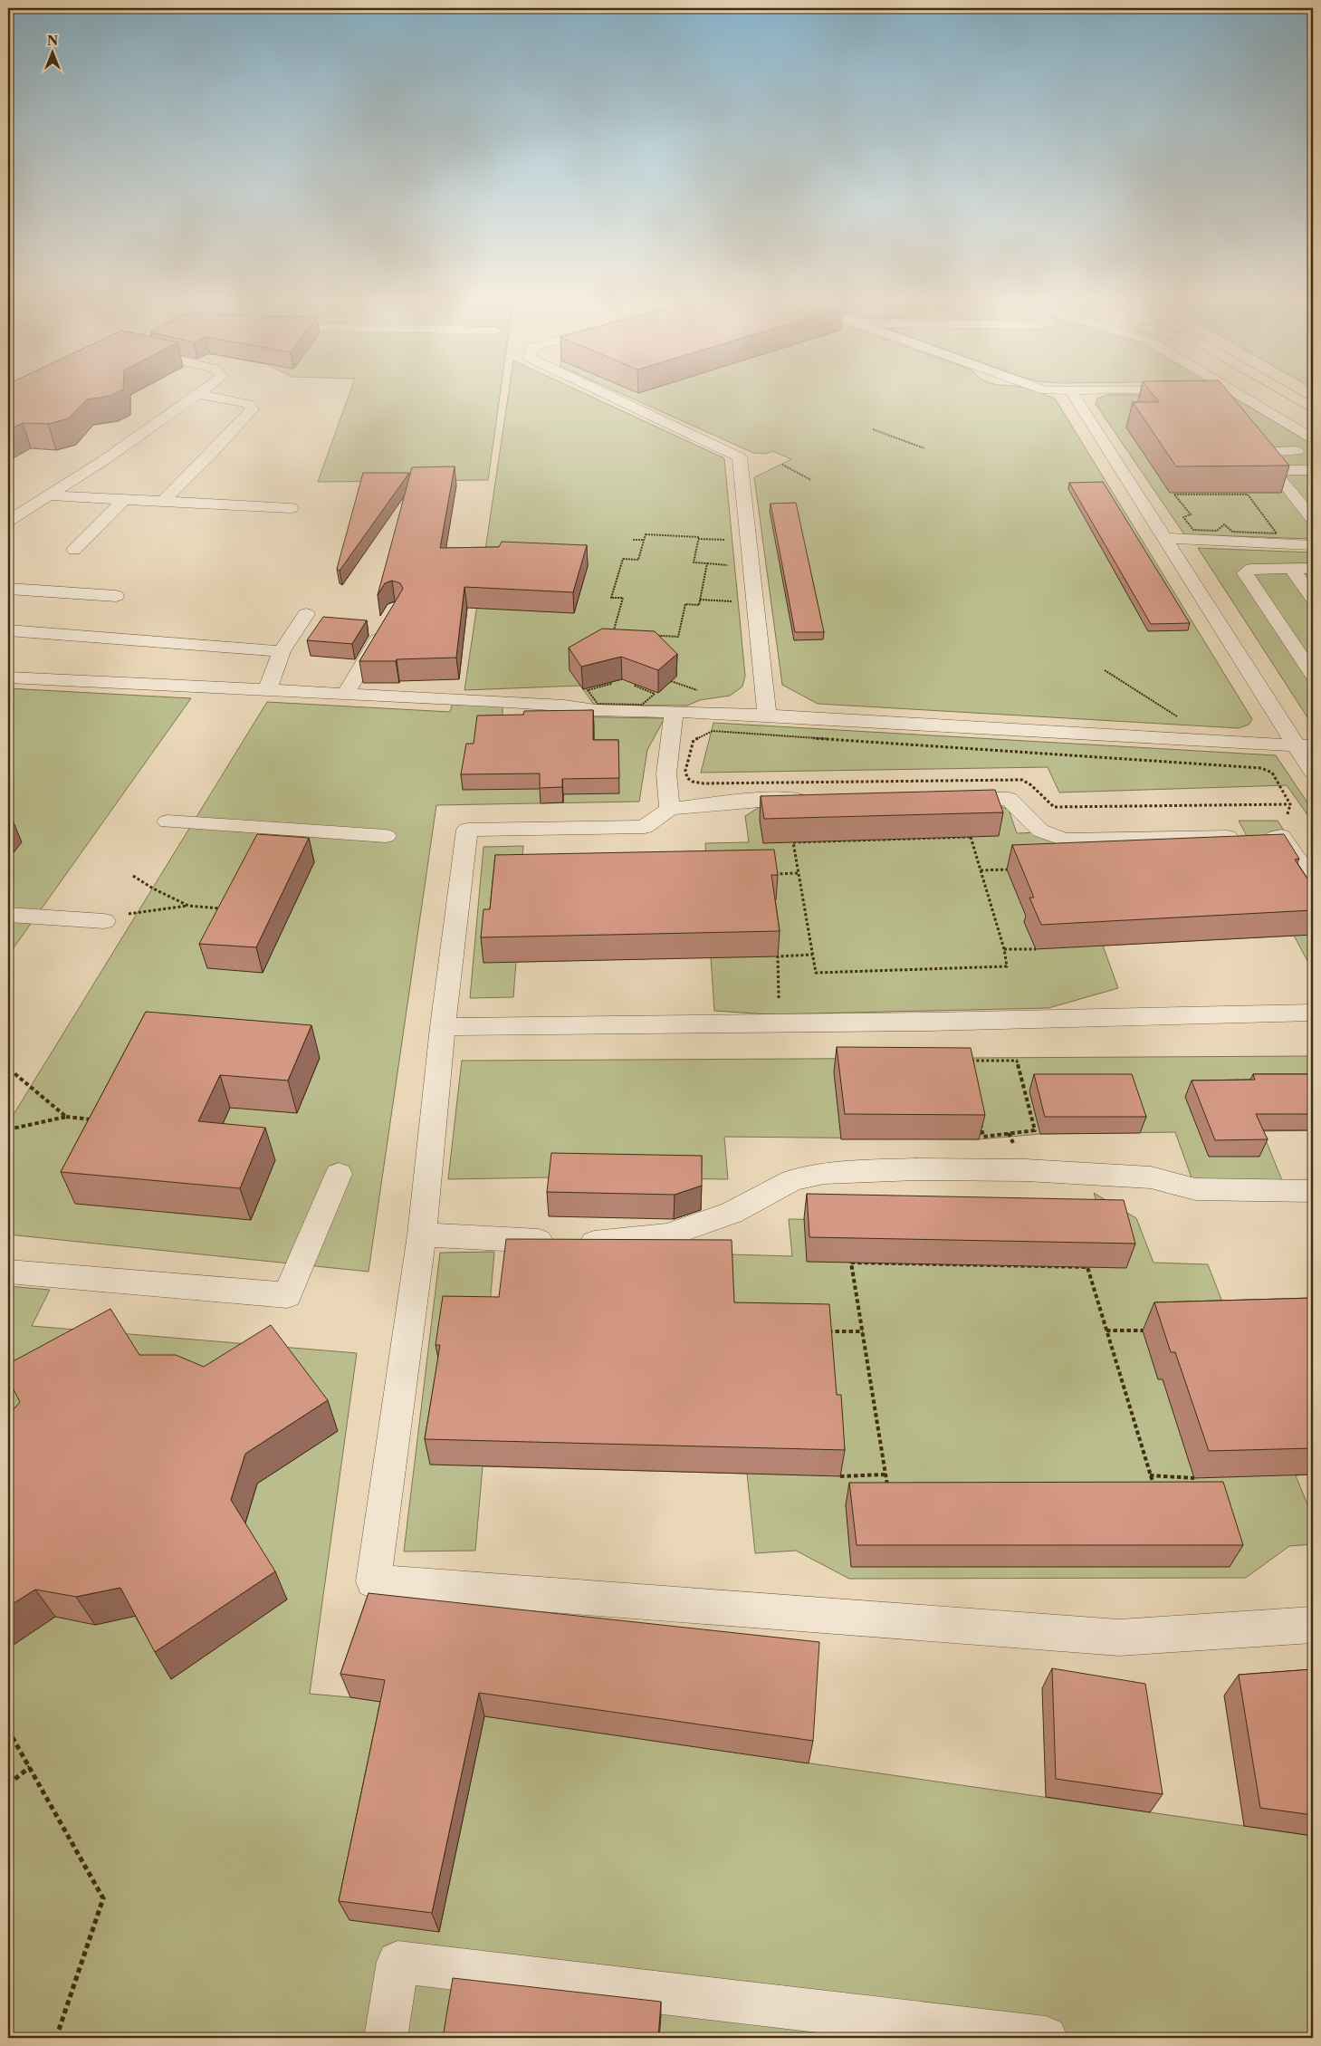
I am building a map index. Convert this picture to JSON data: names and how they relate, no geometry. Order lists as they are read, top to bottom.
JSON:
{
  "north": "top"
}
